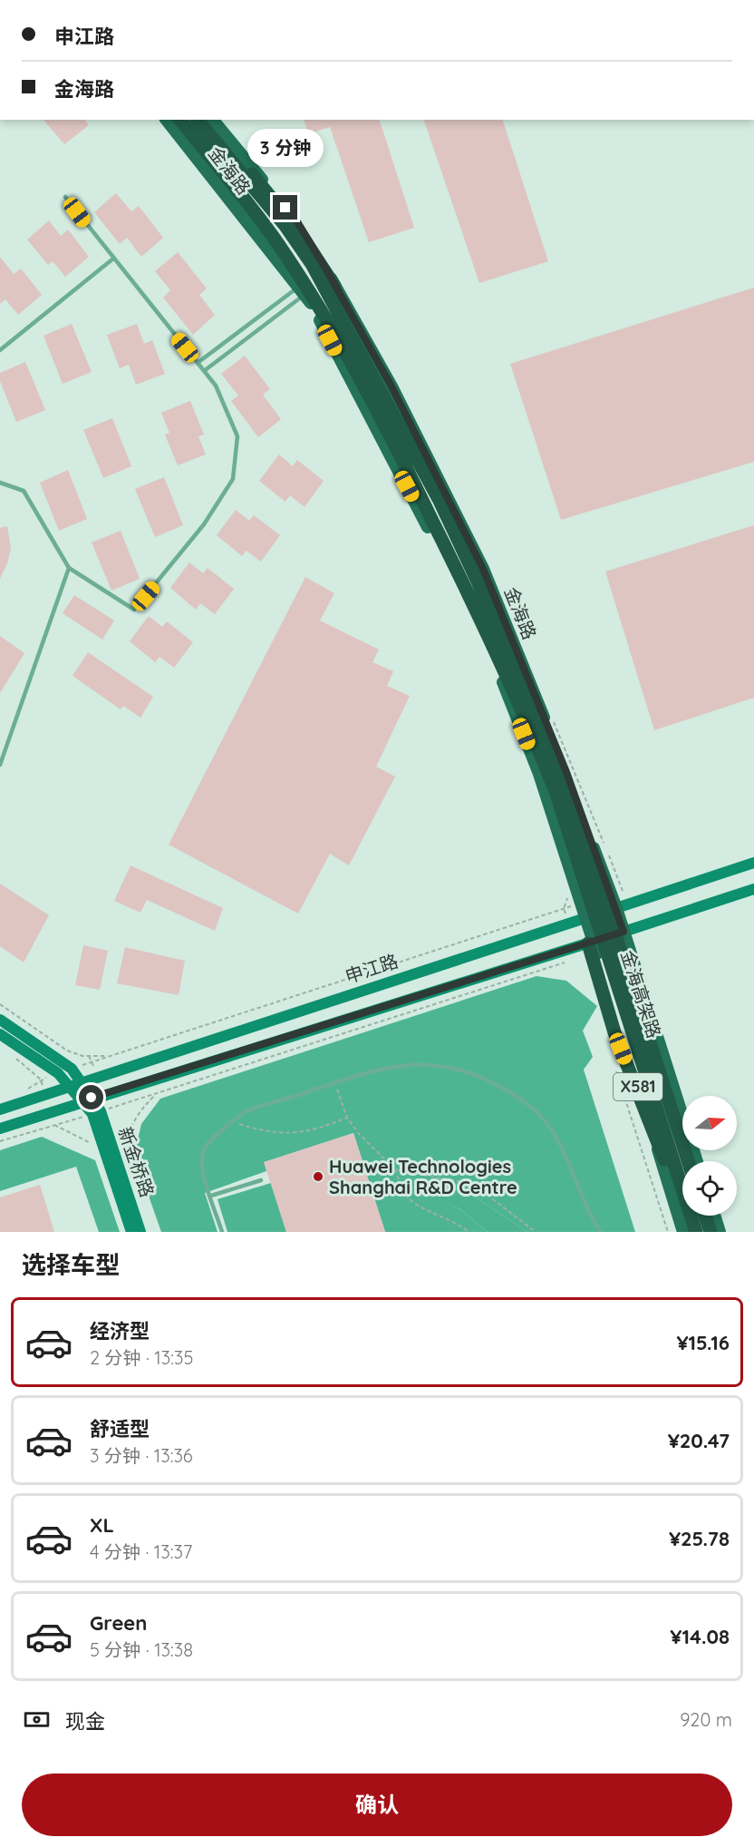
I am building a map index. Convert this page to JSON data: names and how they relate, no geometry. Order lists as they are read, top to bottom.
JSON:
{
  "streets": {
    "highway": ["金海高架路"],
    "main road": [
      "金海路",
      "申江路",
      "X581",
      "新金桥路"
    ]
  },
  "crossings": [
    ["金海路", "申江路"],
    ["申江路", "新金桥路"]
  ],
  "places": ["Huawei Technologies Shanghai R&D Centre"],
  "north": "right",
  "page": {
    "banner": ["申江路", "金海路"],
    "bubble": "3 分钟",
    "heading": "选择车型",
    "list": [
      {
        "name": "经济型",
        "note": "2 分钟 · 13:35",
        "value": "¥15.16"
      },
      {
        "name": "舒适型",
        "note": "3 分钟 · 13:36",
        "value": "¥20.47"
      },
      {
        "name": "XL",
        "note": "4 分钟 · 13:37",
        "value": "¥25.78"
      },
      {
        "name": "Green",
        "note": "5 分钟 · 13:38",
        "value": "¥14.08"
      }
    ],
    "pay": ["现金", "920 m"],
    "buttons": "确认"
  }
}
